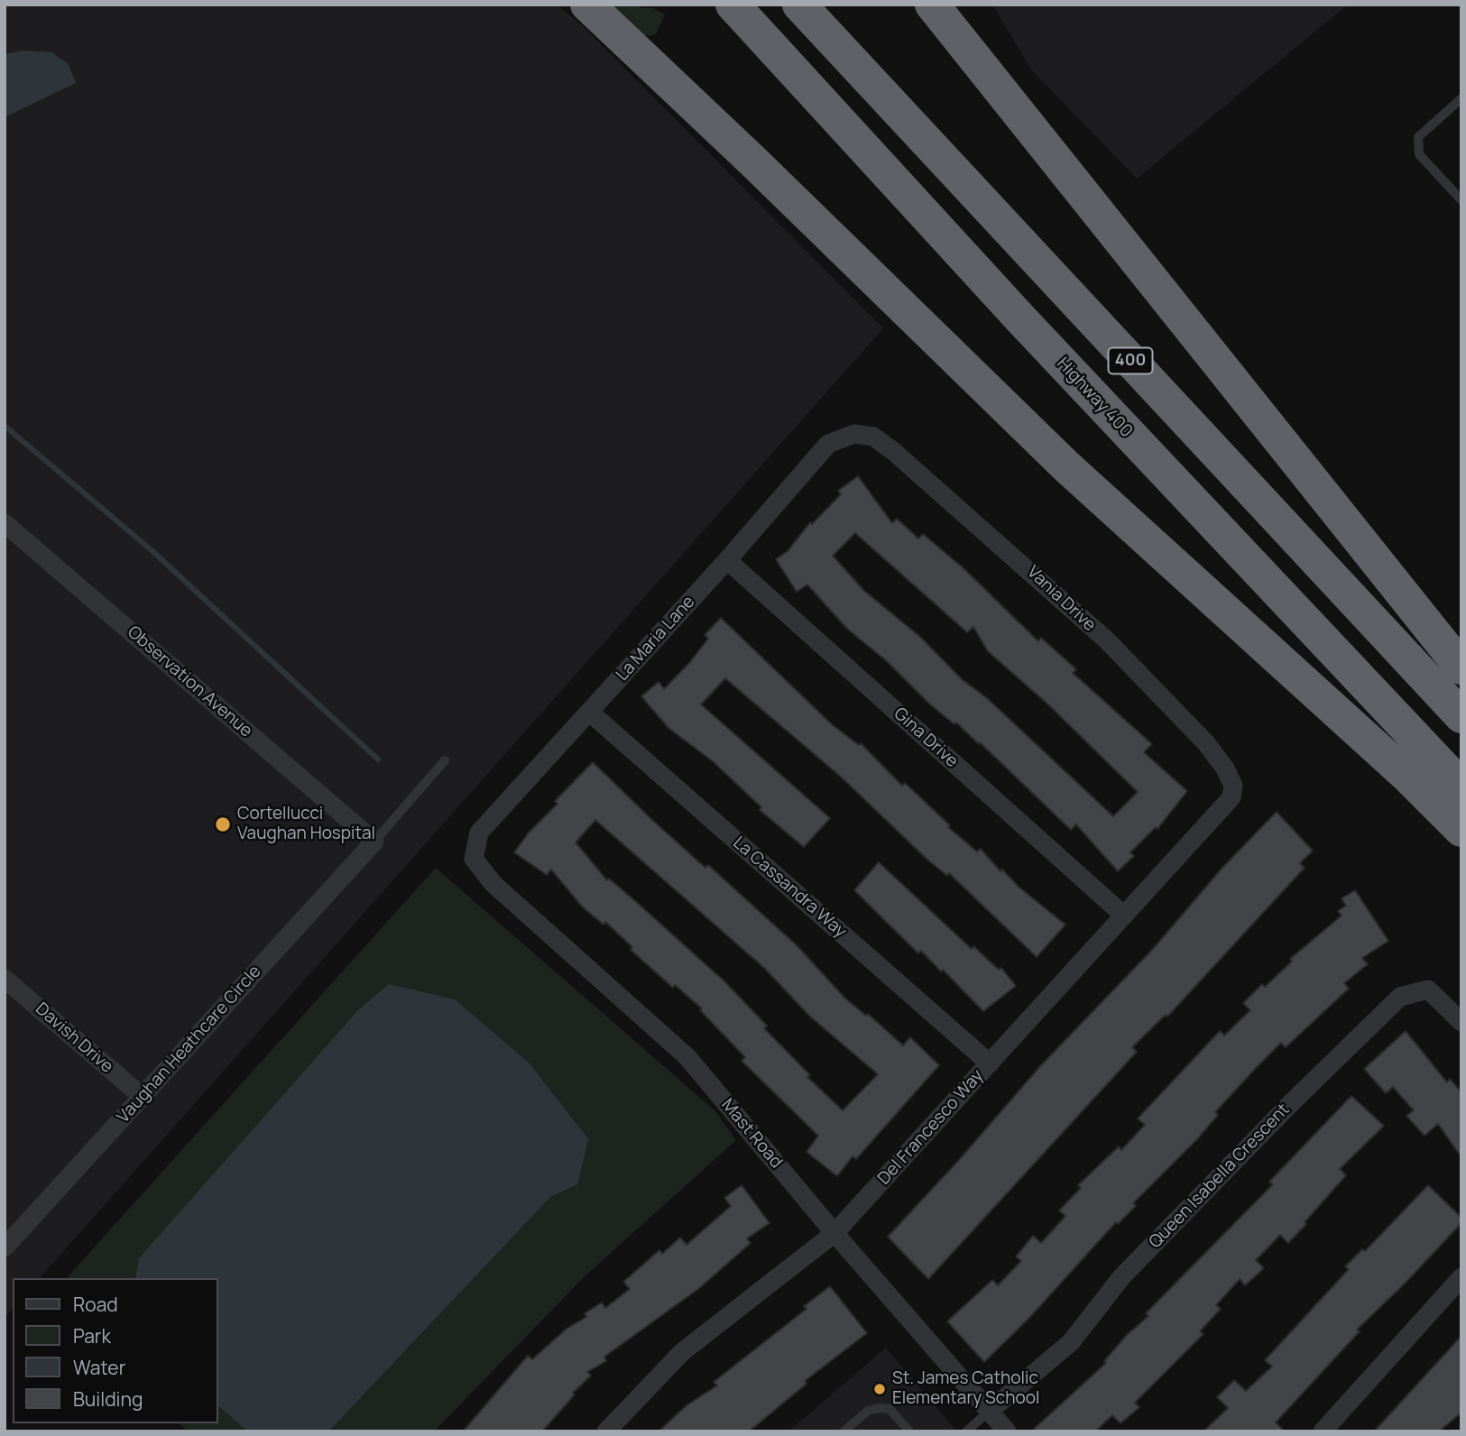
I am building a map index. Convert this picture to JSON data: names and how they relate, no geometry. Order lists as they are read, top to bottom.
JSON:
{
  "streets": {
    "highway": ["400", "Highway 400"],
    "street": [
      "Vania Drive",
      "La Maria Lane",
      "Observation Avenue",
      "Gina Drive",
      "La Cassandra Way",
      "Davish Drive",
      "Vaughan Heathcare Circle",
      "Del Francesco Way",
      "Mast Road",
      "Queen Isabella Crescent"
    ]
  },
  "crossings": [
    ["Vania Drive", "La Maria Lane"],
    ["Vania Drive", "Del Francesco Way"],
    ["La Maria Lane", "Gina Drive"],
    ["La Maria Lane", "La Cassandra Way"],
    ["La Maria Lane", "Mast Road"],
    ["Observation Avenue", "Vaughan Heathcare Circle"],
    ["Gina Drive", "Del Francesco Way"],
    ["La Cassandra Way", "Del Francesco Way"],
    ["Davish Drive", "Vaughan Heathcare Circle"],
    ["Del Francesco Way", "Mast Road"],
    ["Mast Road", "Queen Isabella Crescent"]
  ],
  "places": ["Cortellucci Vaughan Hospital", "St. James Catholic Elementary School"],
  "legend": [
    "Road",
    "Park",
    "Water",
    "Building"
  ]
}
